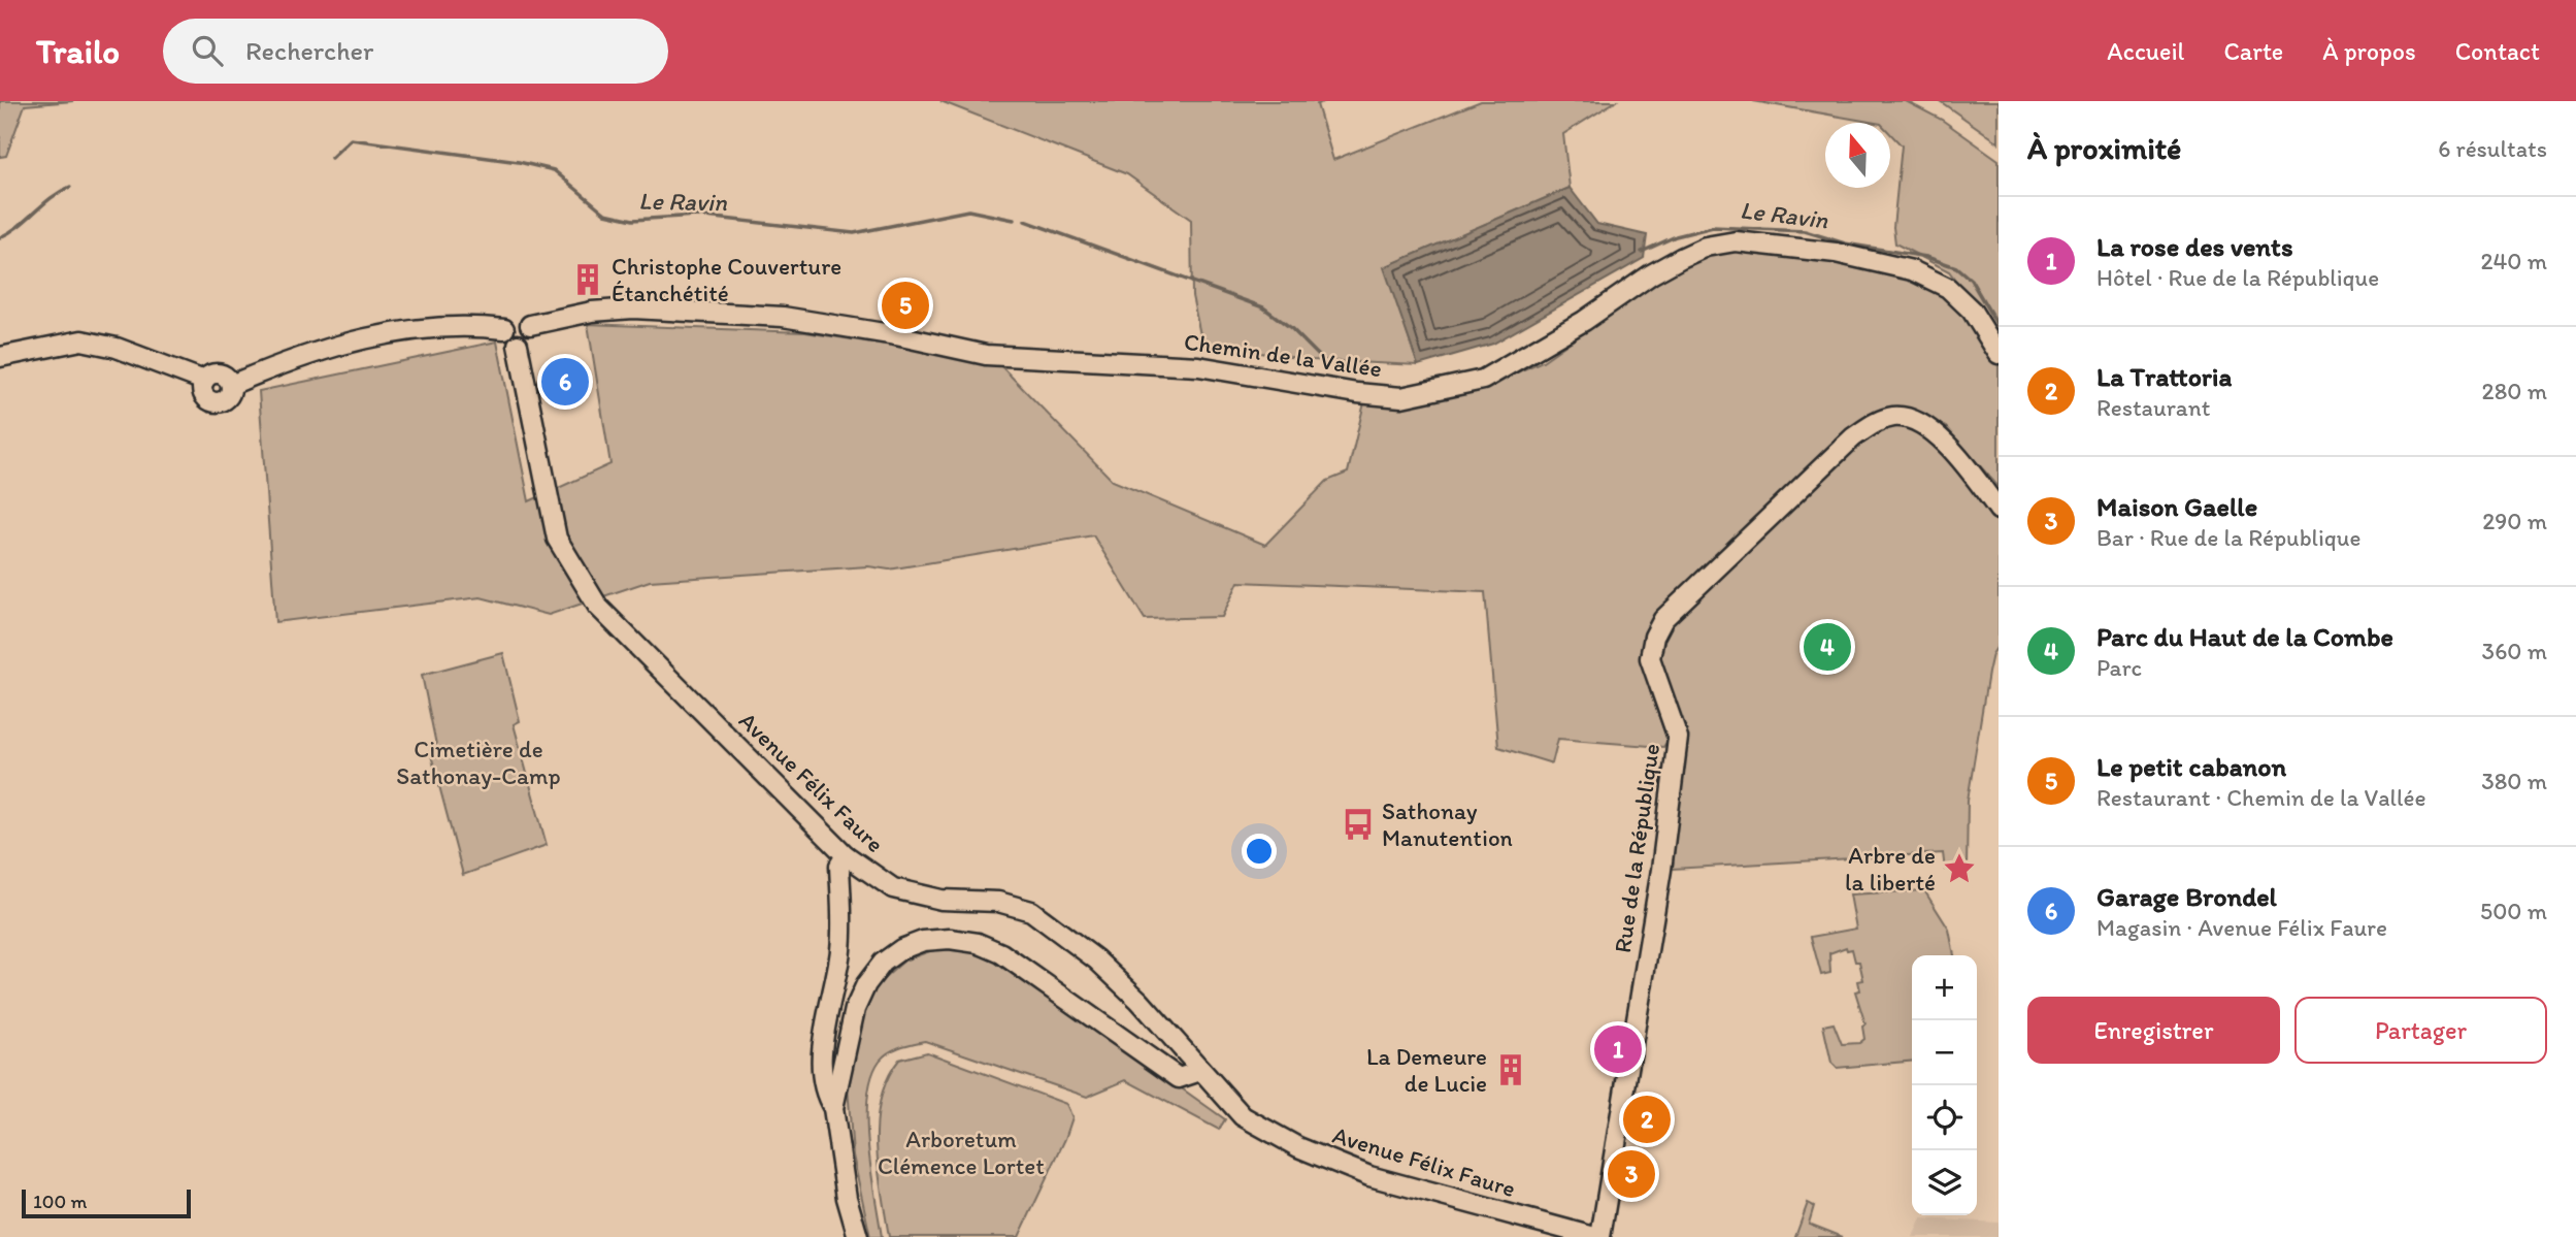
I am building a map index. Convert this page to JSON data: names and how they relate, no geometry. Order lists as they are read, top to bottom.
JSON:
{
  "streets": {
    "street": ["Chemin de la Vallée", "Avenue Félix Faure", "Rue de la République"]
  },
  "crossings": [
    ["Chemin de la Vallée", "Avenue Félix Faure"]
  ],
  "water": ["Le Ravin"],
  "parks": ["Cimetière de Sathonay-Camp", "Arboretum Clémence Lortet"],
  "places": {
    "building": ["Christophe Couverture Étanchétité", "La Demeure de Lucie"],
    "bus stop": ["Sathonay Manutention"],
    "place": ["Arbre de la liberté"]
  },
  "scale_bar": "100 m",
  "north": "top",
  "page": {
    "header": "Trailo",
    "search": "Rechercher",
    "nav": [
      "Accueil",
      "Carte",
      "À propos",
      "Contact"
    ],
    "heading": ["À proximité", "6 résultats"],
    "list": [
      {
        "mark": "1",
        "name": "La rose des vents",
        "note": "Hôtel · Rue de la République",
        "value": "240 m"
      },
      {
        "mark": "2",
        "name": "La Trattoria",
        "note": "Restaurant",
        "value": "280 m"
      },
      {
        "mark": "3",
        "name": "Maison Gaelle",
        "note": "Bar · Rue de la République",
        "value": "290 m"
      },
      {
        "mark": "4",
        "name": "Parc du Haut de la Combe",
        "note": "Parc",
        "value": "360 m"
      },
      {
        "mark": "5",
        "name": "Le petit cabanon",
        "note": "Restaurant · Chemin de la Vallée",
        "value": "380 m"
      },
      {
        "mark": "6",
        "name": "Garage Brondel",
        "note": "Magasin · Avenue Félix Faure",
        "value": "500 m"
      }
    ],
    "pins": [
      "5",
      "6",
      "4",
      "1",
      "2",
      "3"
    ],
    "map_buttons": ["+", "−"],
    "buttons": ["Enregistrer", "Partager"],
    "scale": "100 m"
  }
}
